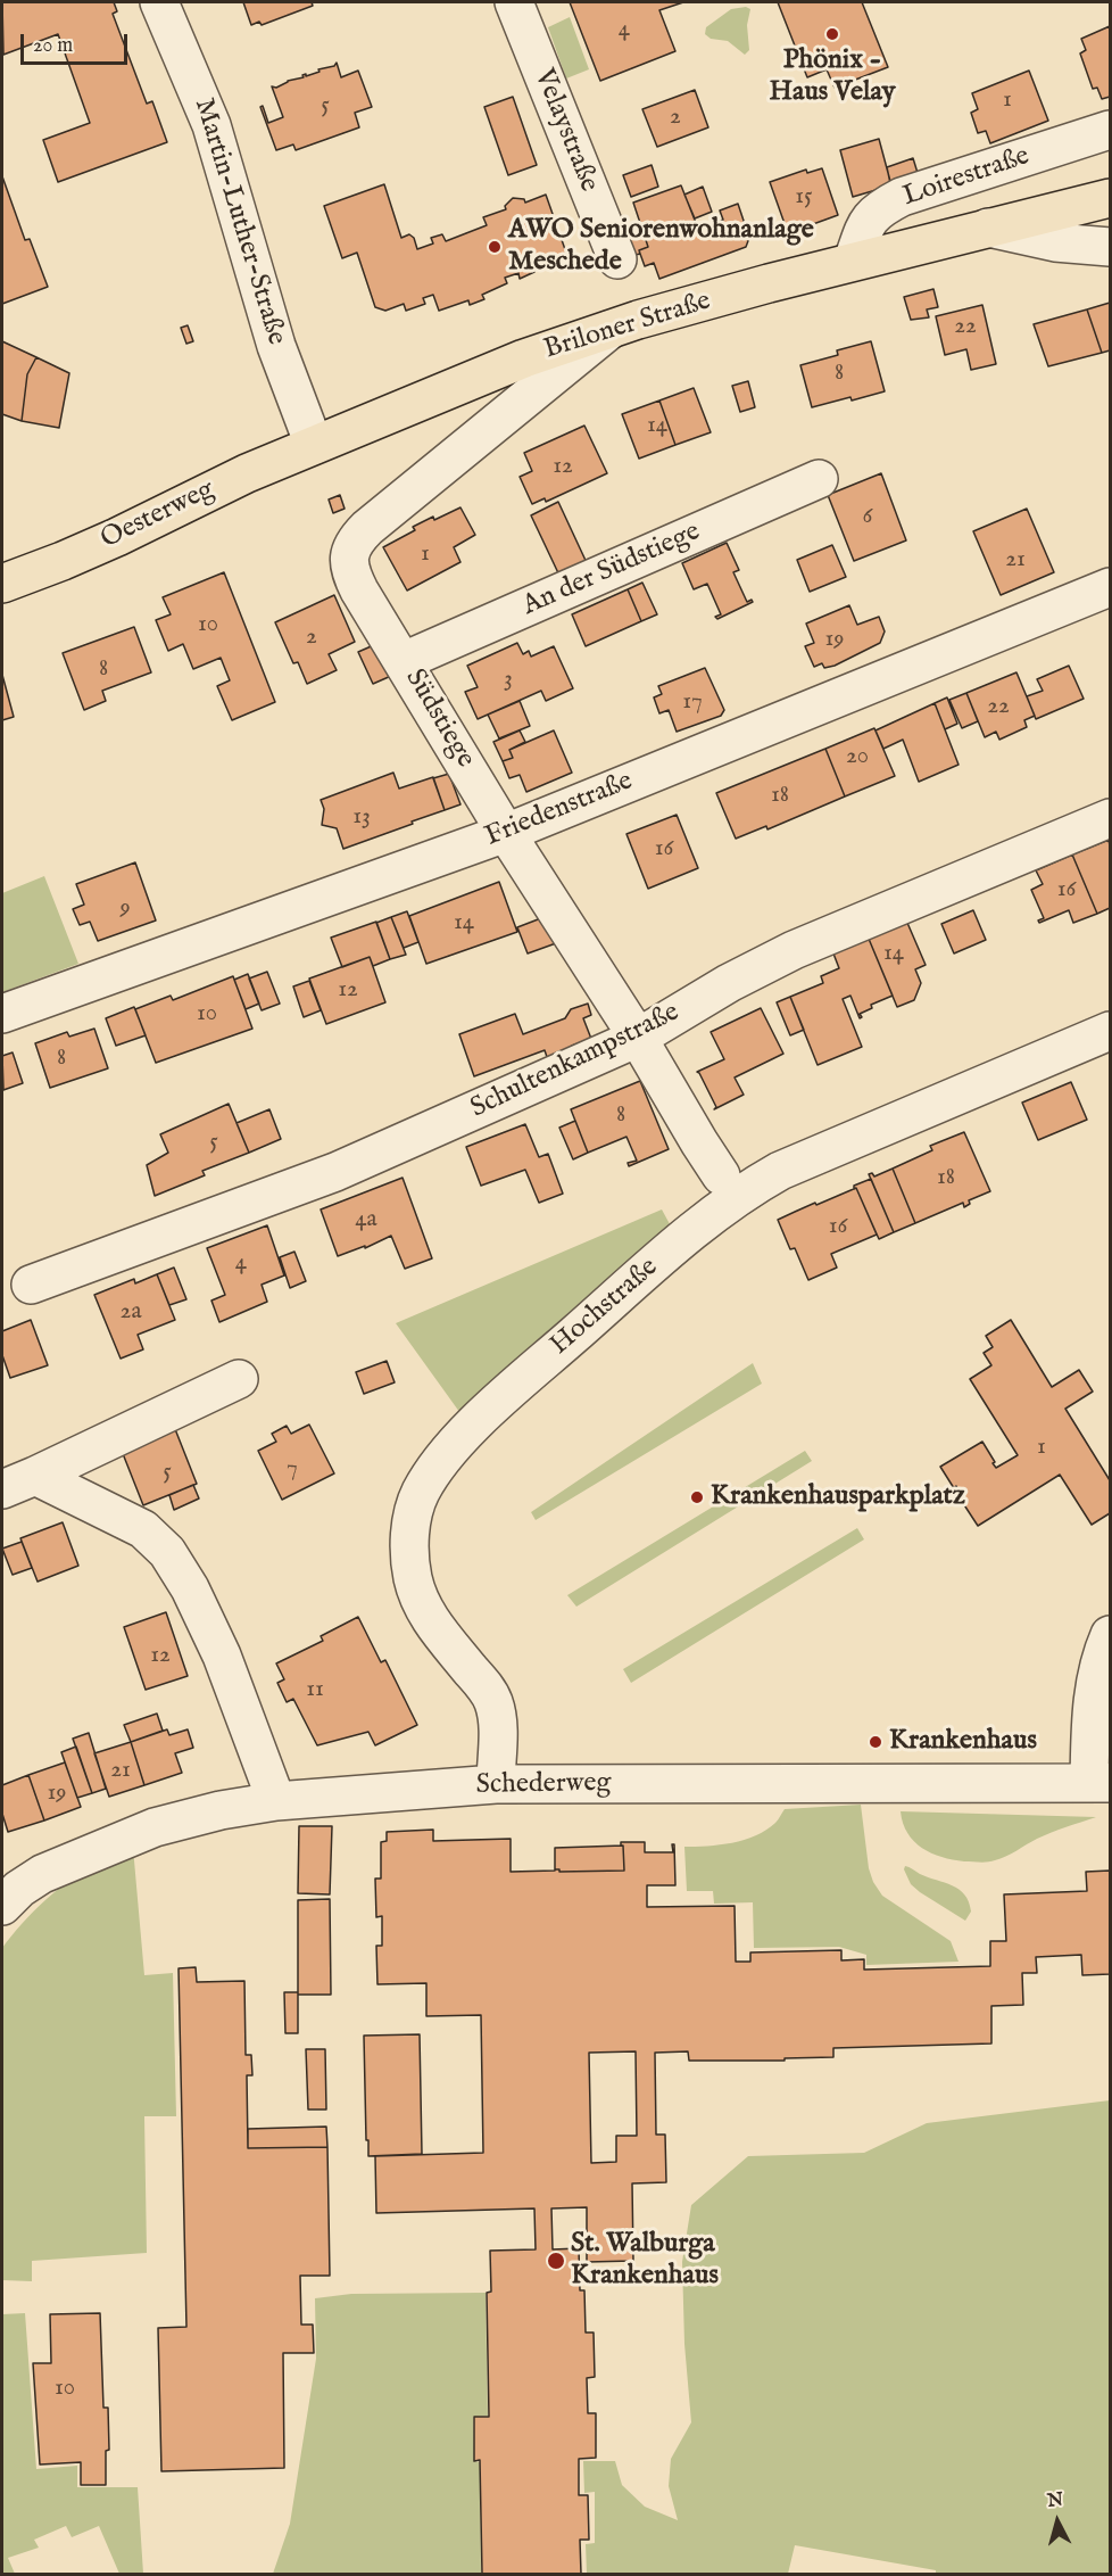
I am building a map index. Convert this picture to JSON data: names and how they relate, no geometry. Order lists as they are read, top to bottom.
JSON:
{
  "streets": {
    "main road": ["Briloner Straße", "Oesterweg"],
    "street": [
      "Velaystraße",
      "Loirestraße",
      "Martin-Luther-Straße",
      "An der Südstiege",
      "Südstiege",
      "Friedenstraße",
      "Schultenkampstraße",
      "Hochstraße",
      "Schederweg"
    ]
  },
  "crossings": [
    ["Loirestraße", "Briloner Straße"],
    ["Martin-Luther-Straße", "Briloner Straße"],
    ["Martin-Luther-Straße", "Oesterweg"],
    ["Briloner Straße", "Oesterweg"],
    ["Briloner Straße", "Südstiege"],
    ["An der Südstiege", "Südstiege"],
    ["Südstiege", "Friedenstraße"],
    ["Südstiege", "Schultenkampstraße"],
    ["Hochstraße", "Schederweg"]
  ],
  "places": [
    "Phönix - Haus Velay",
    "AWO Seniorenwohnanlage Meschede",
    "Krankenhausparkplatz",
    "Krankenhaus",
    "St. Walburga Krankenhaus"
  ],
  "house_numbers": [
    "4",
    "1",
    "5",
    "2",
    "15",
    "22",
    "8",
    "14",
    "12",
    "6",
    "1",
    "21",
    "10",
    "2",
    "19",
    "8",
    "3",
    "17",
    "22",
    "20",
    "18",
    "13",
    "16",
    "16",
    "9",
    "14",
    "14",
    "12",
    "10",
    "8",
    "8",
    "5",
    "18",
    "4a",
    "16",
    "4",
    "2a",
    "1",
    "7",
    "5",
    "12",
    "11",
    "21",
    "19",
    "10"
  ],
  "scale_bar": "20 m",
  "north": "top"
}
